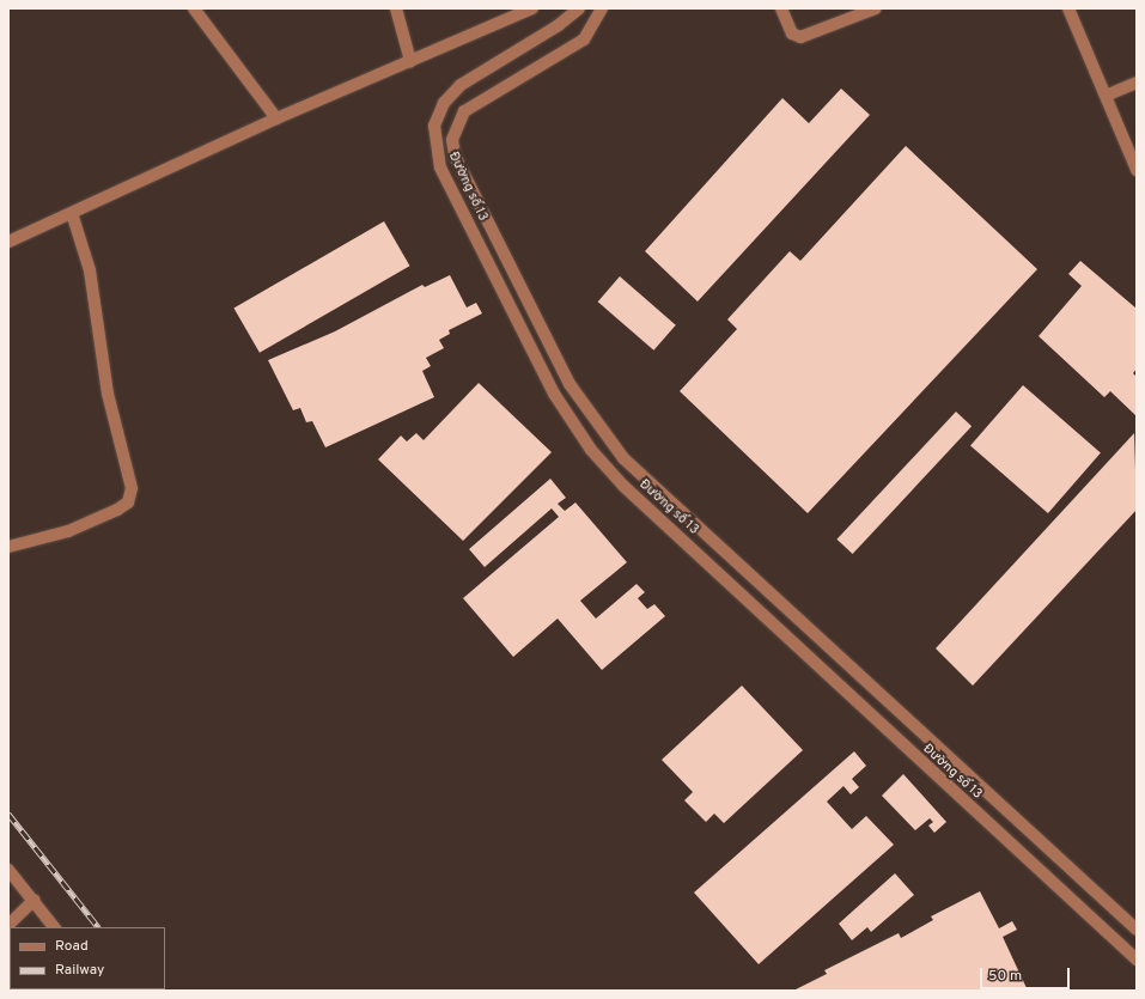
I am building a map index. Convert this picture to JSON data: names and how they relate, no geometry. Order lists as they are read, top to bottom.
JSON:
{
  "streets": {
    "street": ["Đường số 13"]
  },
  "legend": ["Road", "Railway"],
  "scale_bar": "50 m"
}
